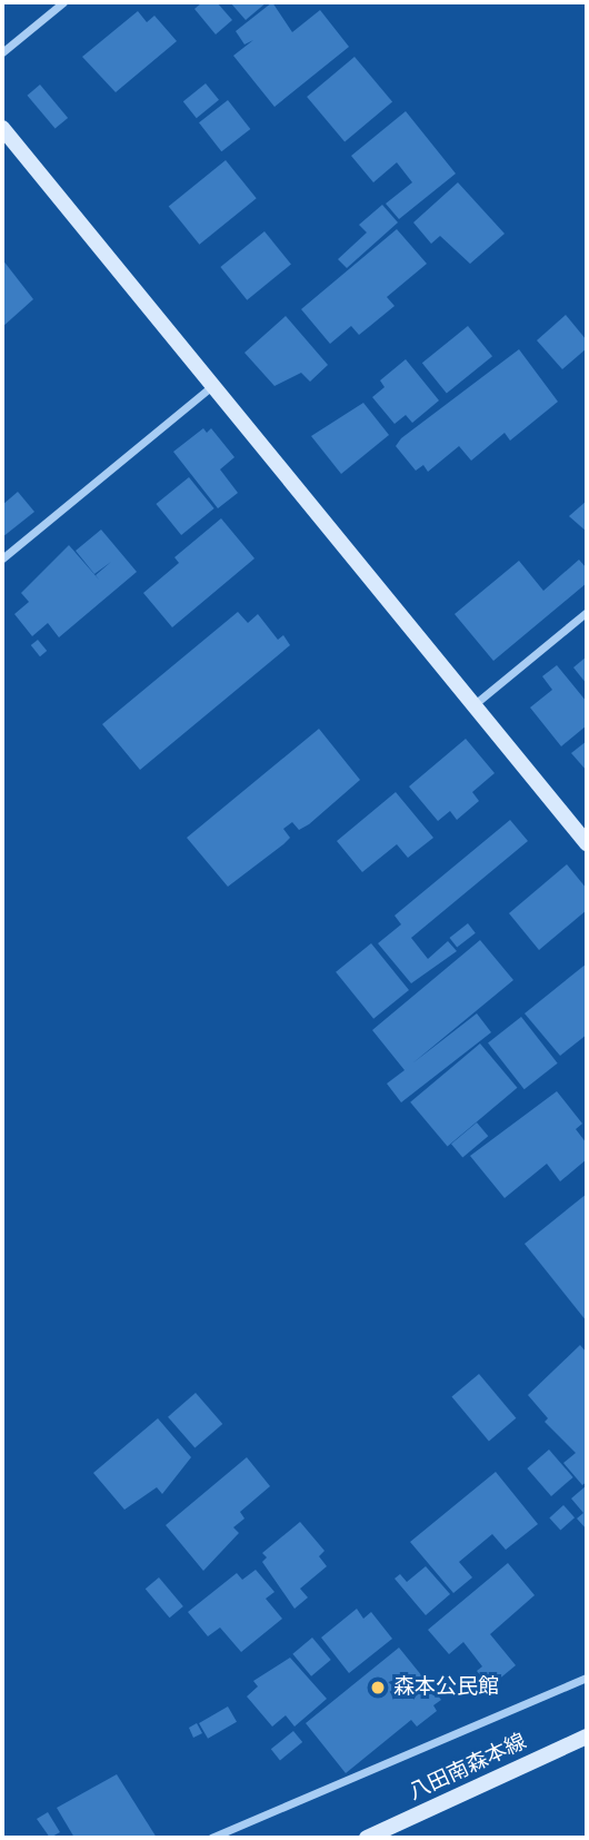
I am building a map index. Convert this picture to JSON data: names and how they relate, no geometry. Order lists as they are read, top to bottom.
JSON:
{
  "streets": {
    "street": ["八田南森本線"]
  },
  "places": ["森本公民館"]
}
